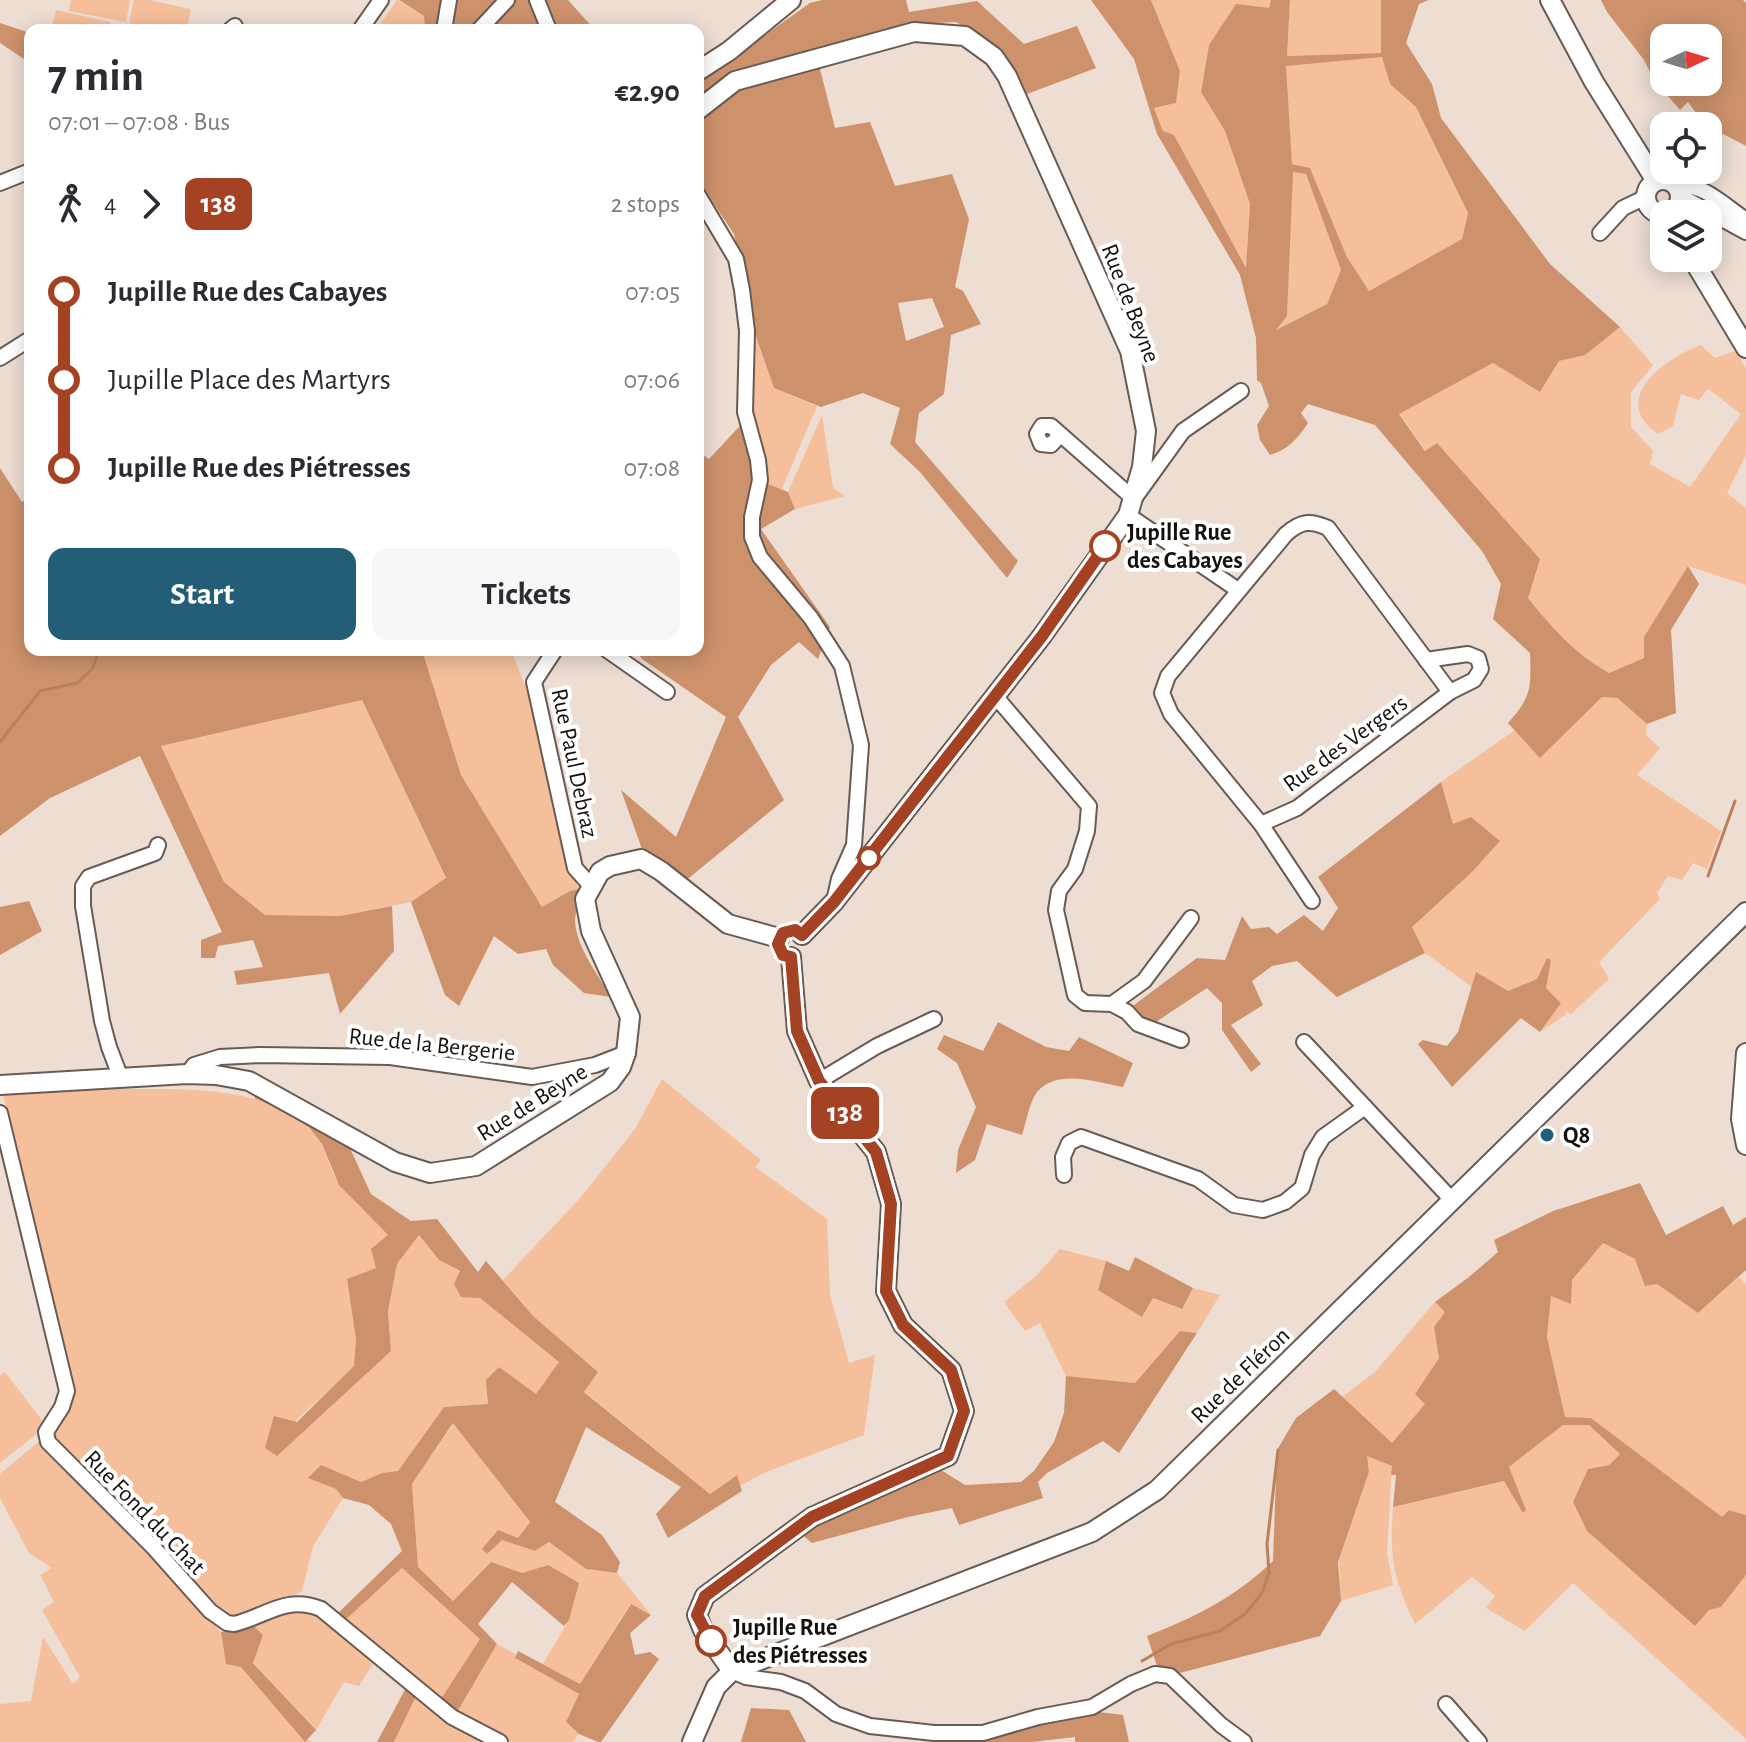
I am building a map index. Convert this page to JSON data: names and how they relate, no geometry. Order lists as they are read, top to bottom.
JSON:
{
  "streets": {
    "street": [
      "Rue de Beyne",
      "Rue des Vergers",
      "Rue Paul Debraz",
      "Rue de la Bergerie",
      "Rue de Fléron",
      "Rue Fond du Chat"
    ]
  },
  "crossings": [
    ["Rue de Beyne", "Rue de la Bergerie"]
  ],
  "places": ["Jupille Rue des Cabayes", "Q8", "Jupille Rue des Piétresses"],
  "lines": ["bus line 138"],
  "north": "right",
  "page": {
    "on_map": "138",
    "heading": ["7 min", "07:01 – 07:08 · Bus", "€2.90"],
    "legs": ["4", "138", "2 stops"],
    "list": [
      {
        "name": "Jupille Rue des Cabayes",
        "value": "07:05"
      },
      {
        "name": "Jupille Place des Martyrs",
        "value": "07:06"
      },
      {
        "name": "Jupille Rue des Piétresses",
        "value": "07:08"
      }
    ],
    "buttons": ["Start", "Tickets"]
  }
}
